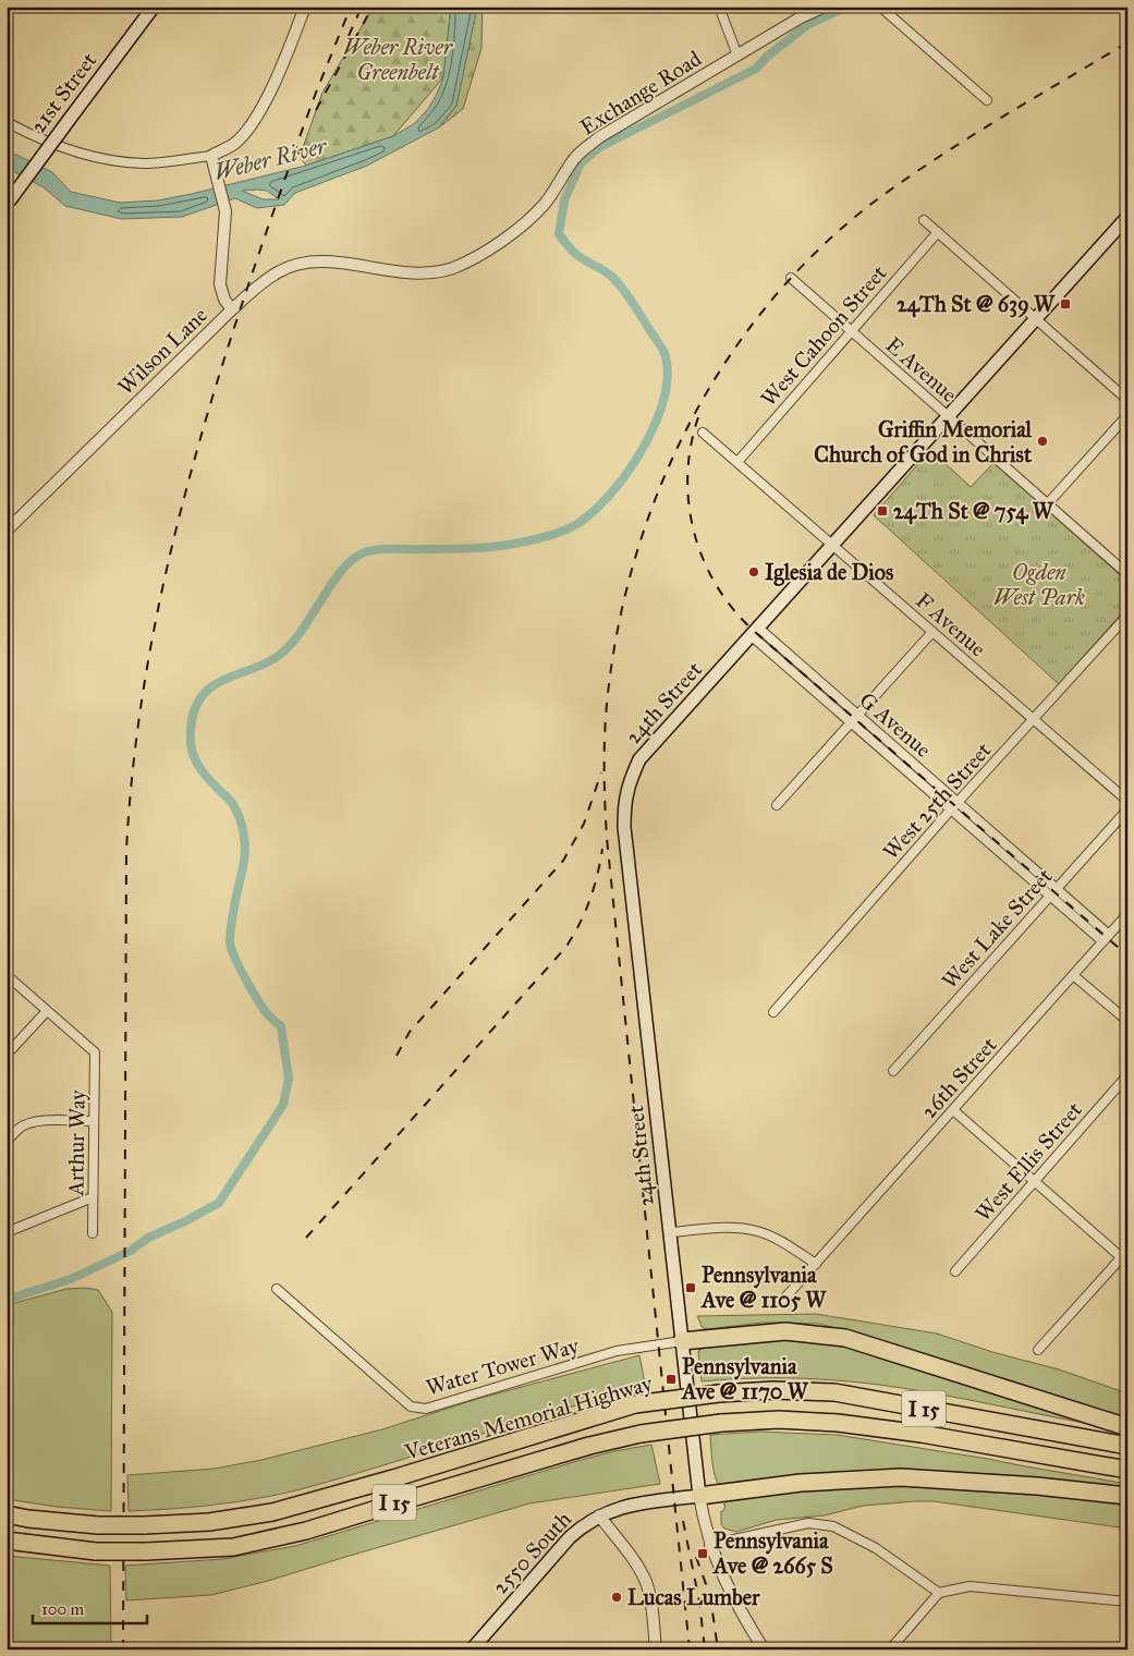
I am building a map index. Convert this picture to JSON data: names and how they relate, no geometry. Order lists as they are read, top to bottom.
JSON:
{
  "streets": {
    "highway": ["I 15", "Veterans Memorial Highway"],
    "main road": ["21st Street", "24th Street", "2550 South"],
    "street": [
      "Exchange Road",
      "West Cahoon Street",
      "Wilson Lane",
      "E Avenue",
      "F Avenue",
      "G Avenue",
      "West 25th Street",
      "West Lake Street",
      "26th Street",
      "Arthur Way",
      "West Ellis Street",
      "Water Tower Way"
    ]
  },
  "crossings": [
    ["Exchange Road", "Wilson Lane"],
    ["West Cahoon Street", "E Avenue"],
    ["West Cahoon Street", "F Avenue"],
    ["E Avenue", "24th Street"],
    ["F Avenue", "24th Street"],
    ["F Avenue", "West 25th Street"],
    ["24th Street", "G Avenue"],
    ["24th Street", "Water Tower Way"],
    ["24th Street", "2550 South"],
    ["G Avenue", "West 25th Street"],
    ["G Avenue", "West Lake Street"],
    ["G Avenue", "26th Street"]
  ],
  "water": ["Weber River"],
  "parks": ["Weber River Greenbelt", "Ogden West Park"],
  "places": {
    "transit": [
      "24Th St @ 639 W",
      "24Th St @ 754 W",
      "Pennsylvania Ave @ 1105 W",
      "Pennsylvania Ave @ 1170 W",
      "Pennsylvania Ave @ 2665 S"
    ],
    "other": ["Griffin Memorial Church of God in Christ", "Iglesia de Dios", "Lucas Lumber"]
  },
  "scale_bar": "100 m"
}
